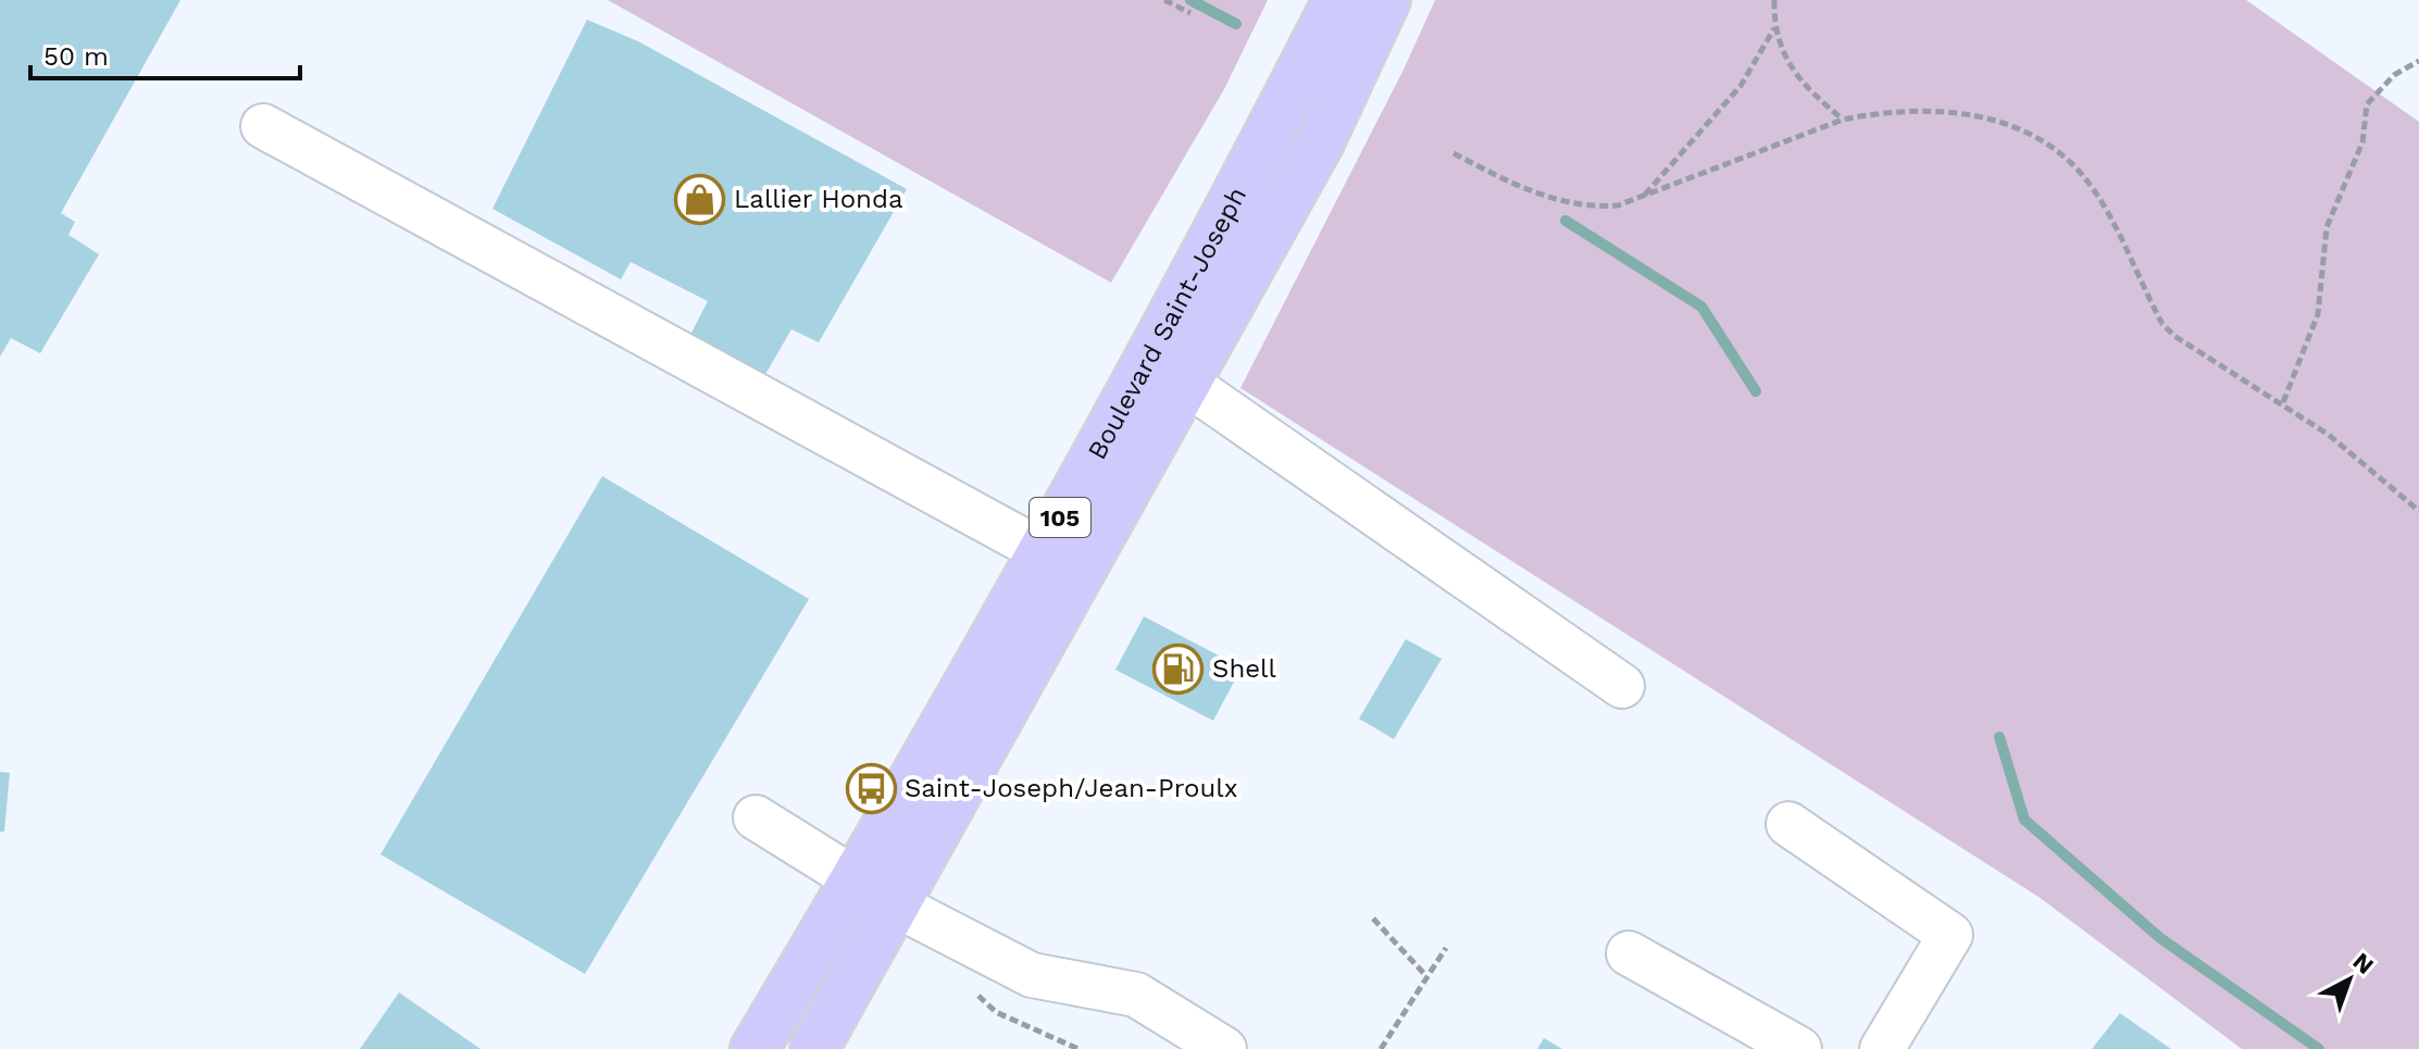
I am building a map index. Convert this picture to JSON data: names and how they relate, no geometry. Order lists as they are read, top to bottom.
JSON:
{
  "streets": {
    "main road": ["Boulevard Saint-Joseph", "105"]
  },
  "places": {
    "shop": ["Lallier Honda"],
    "fuel station": ["Shell"],
    "bus stop": ["Saint-Joseph/Jean-Proulx"]
  },
  "scale_bar": "50 m",
  "north": "top right"
}
